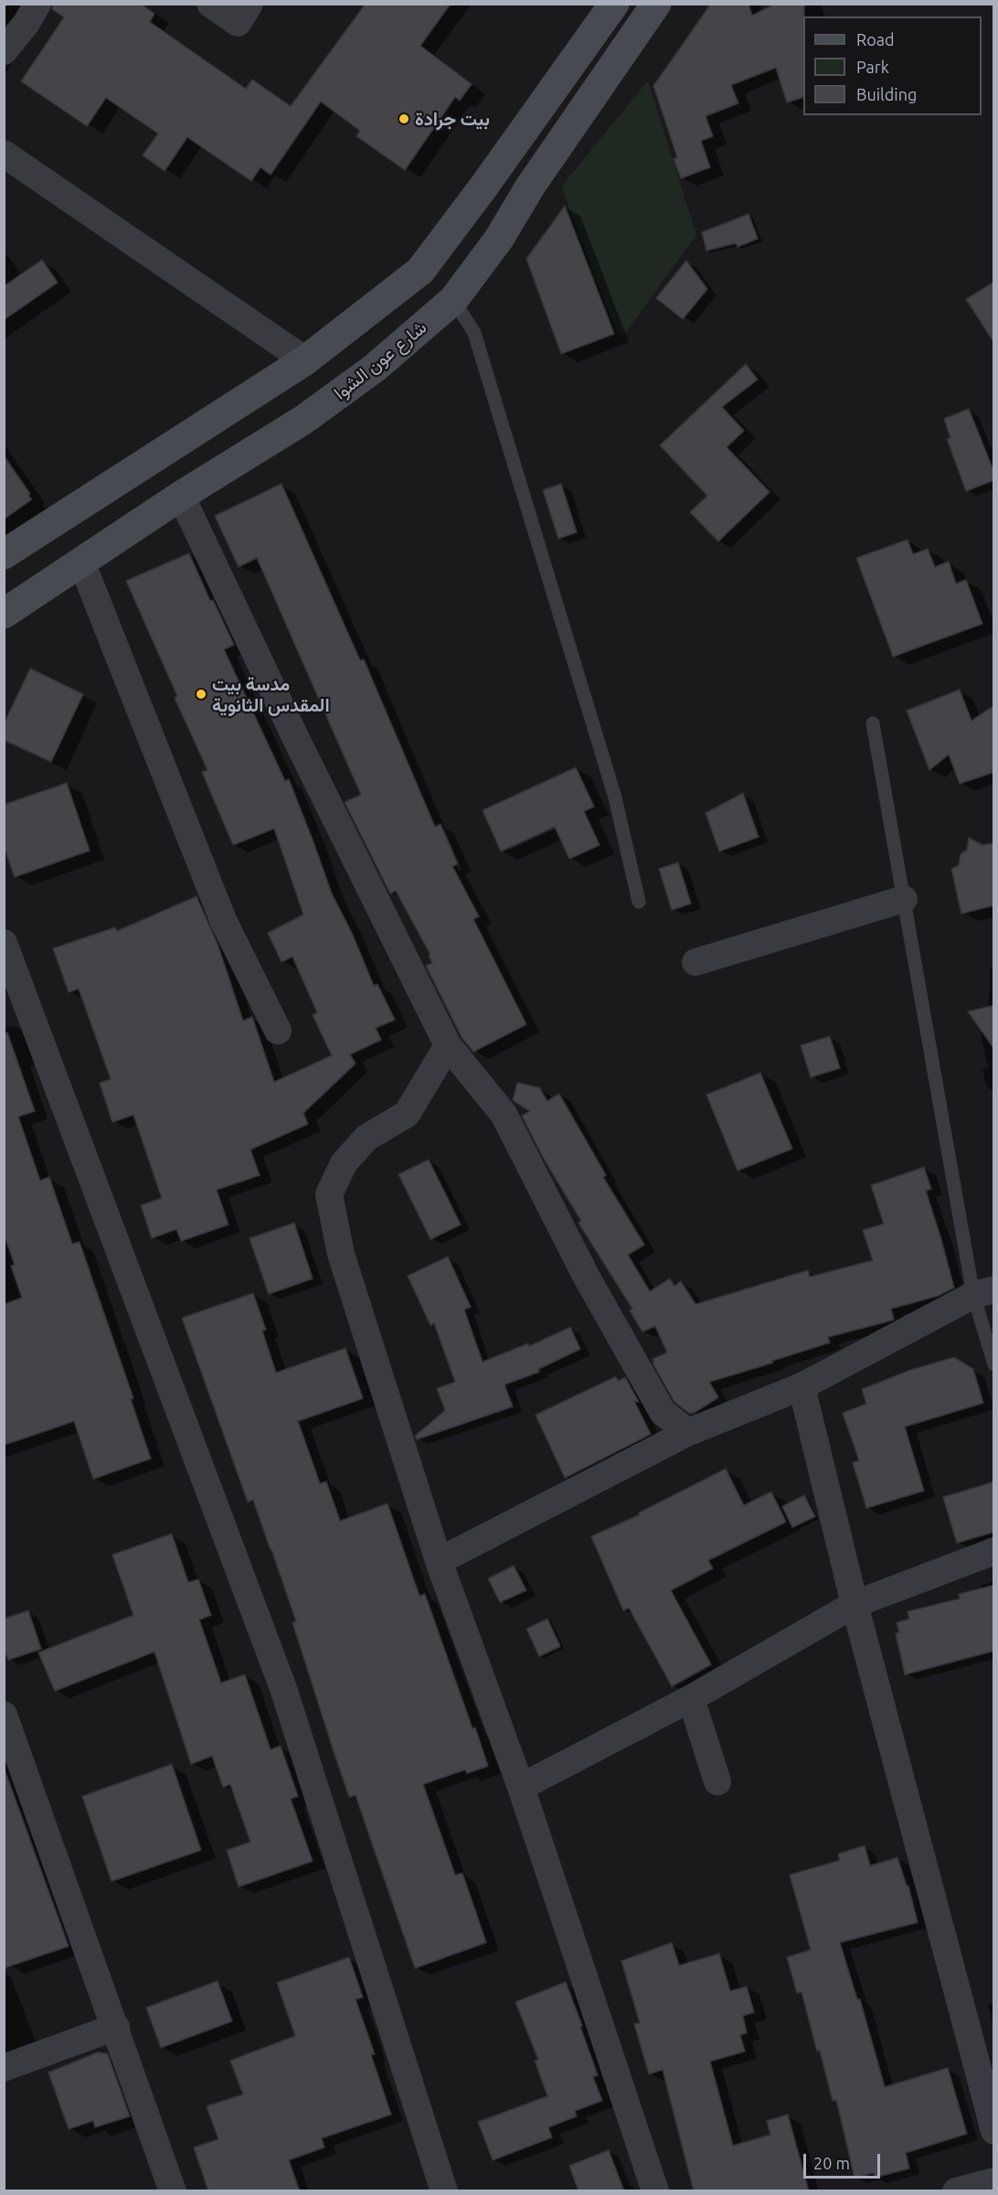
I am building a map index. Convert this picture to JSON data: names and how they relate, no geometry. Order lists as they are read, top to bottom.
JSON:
{
  "streets": {
    "main road": ["شارع عون الشوا"]
  },
  "places": ["بيت جرادة", "مدسة بيت المقدس الثانوية"],
  "legend": ["Road", "Park", "Building"],
  "scale_bar": "20 m"
}
